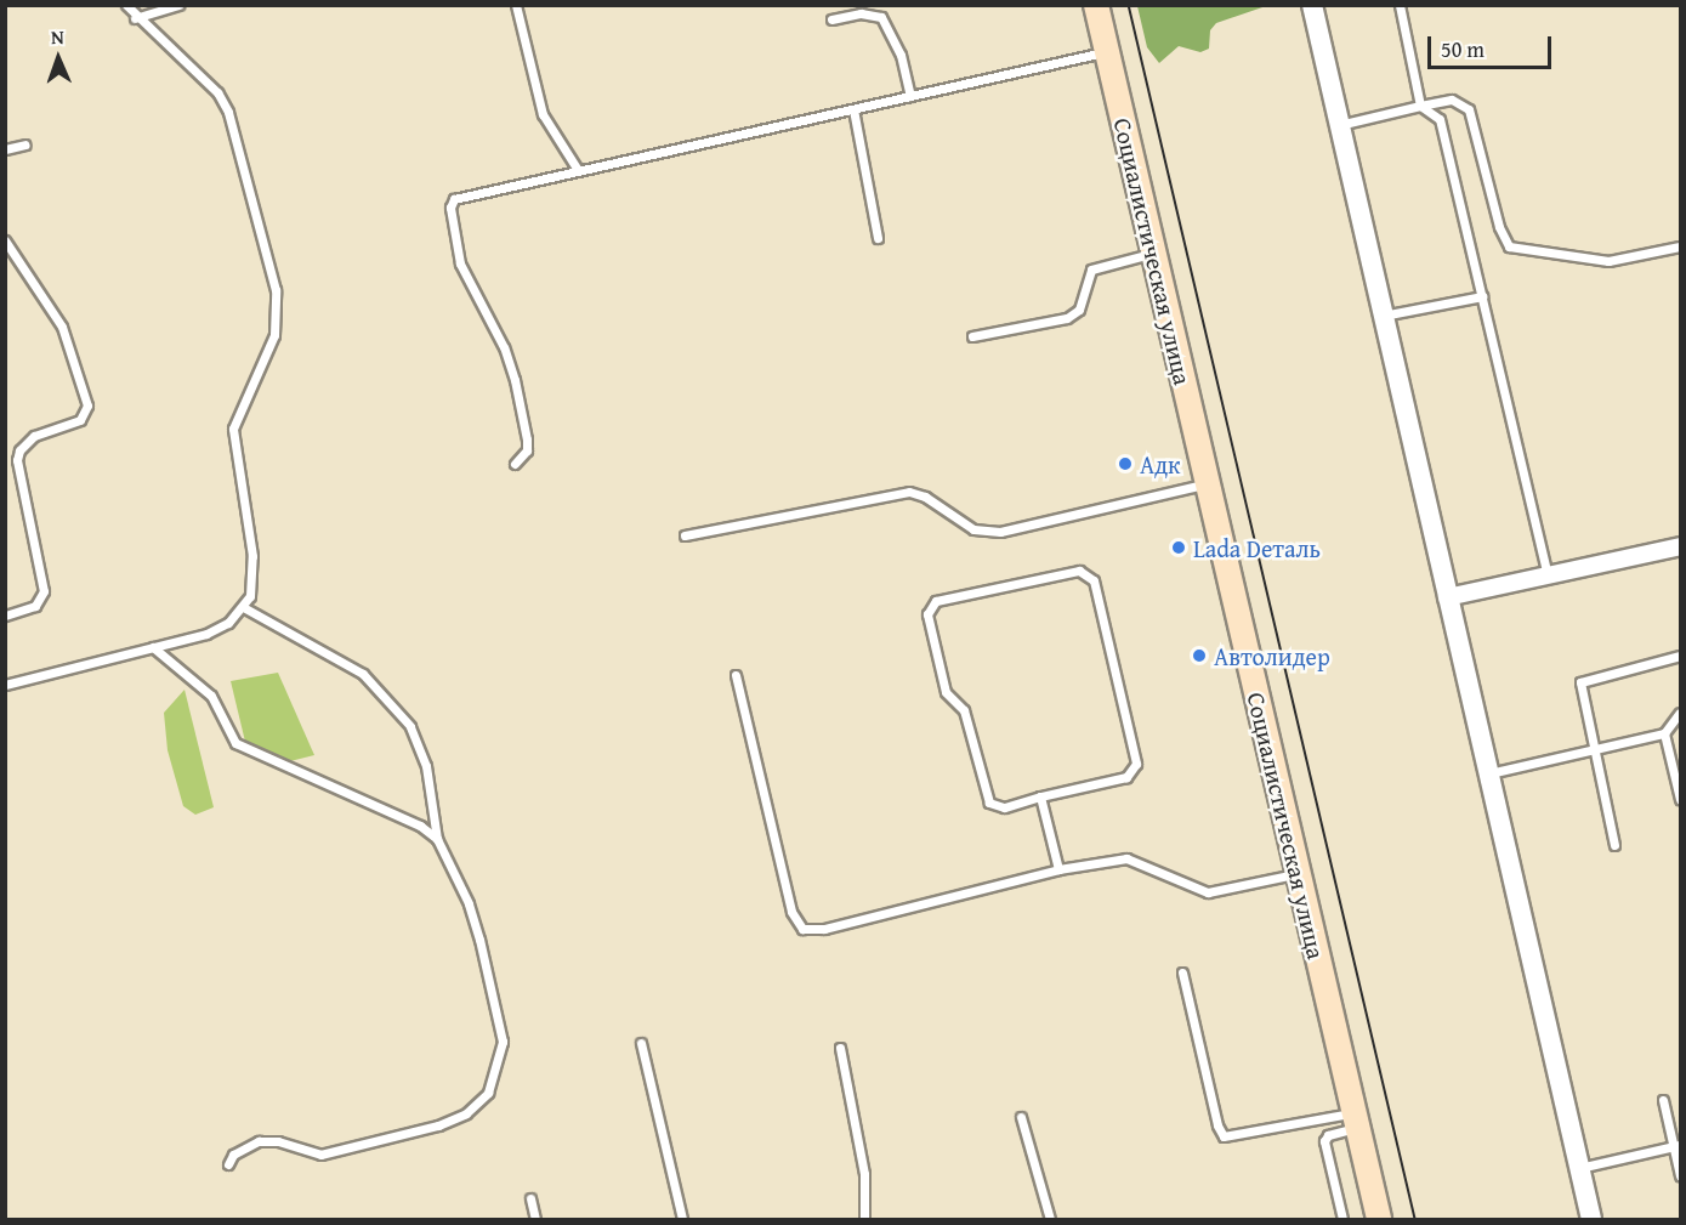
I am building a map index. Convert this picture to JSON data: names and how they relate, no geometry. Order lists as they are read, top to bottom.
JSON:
{
  "streets": {
    "main road": ["Социалистическая улица"]
  },
  "places": ["Адк", "Lada Dеталь", "Автолидер"],
  "scale_bar": "50 m",
  "north": "top"
}
